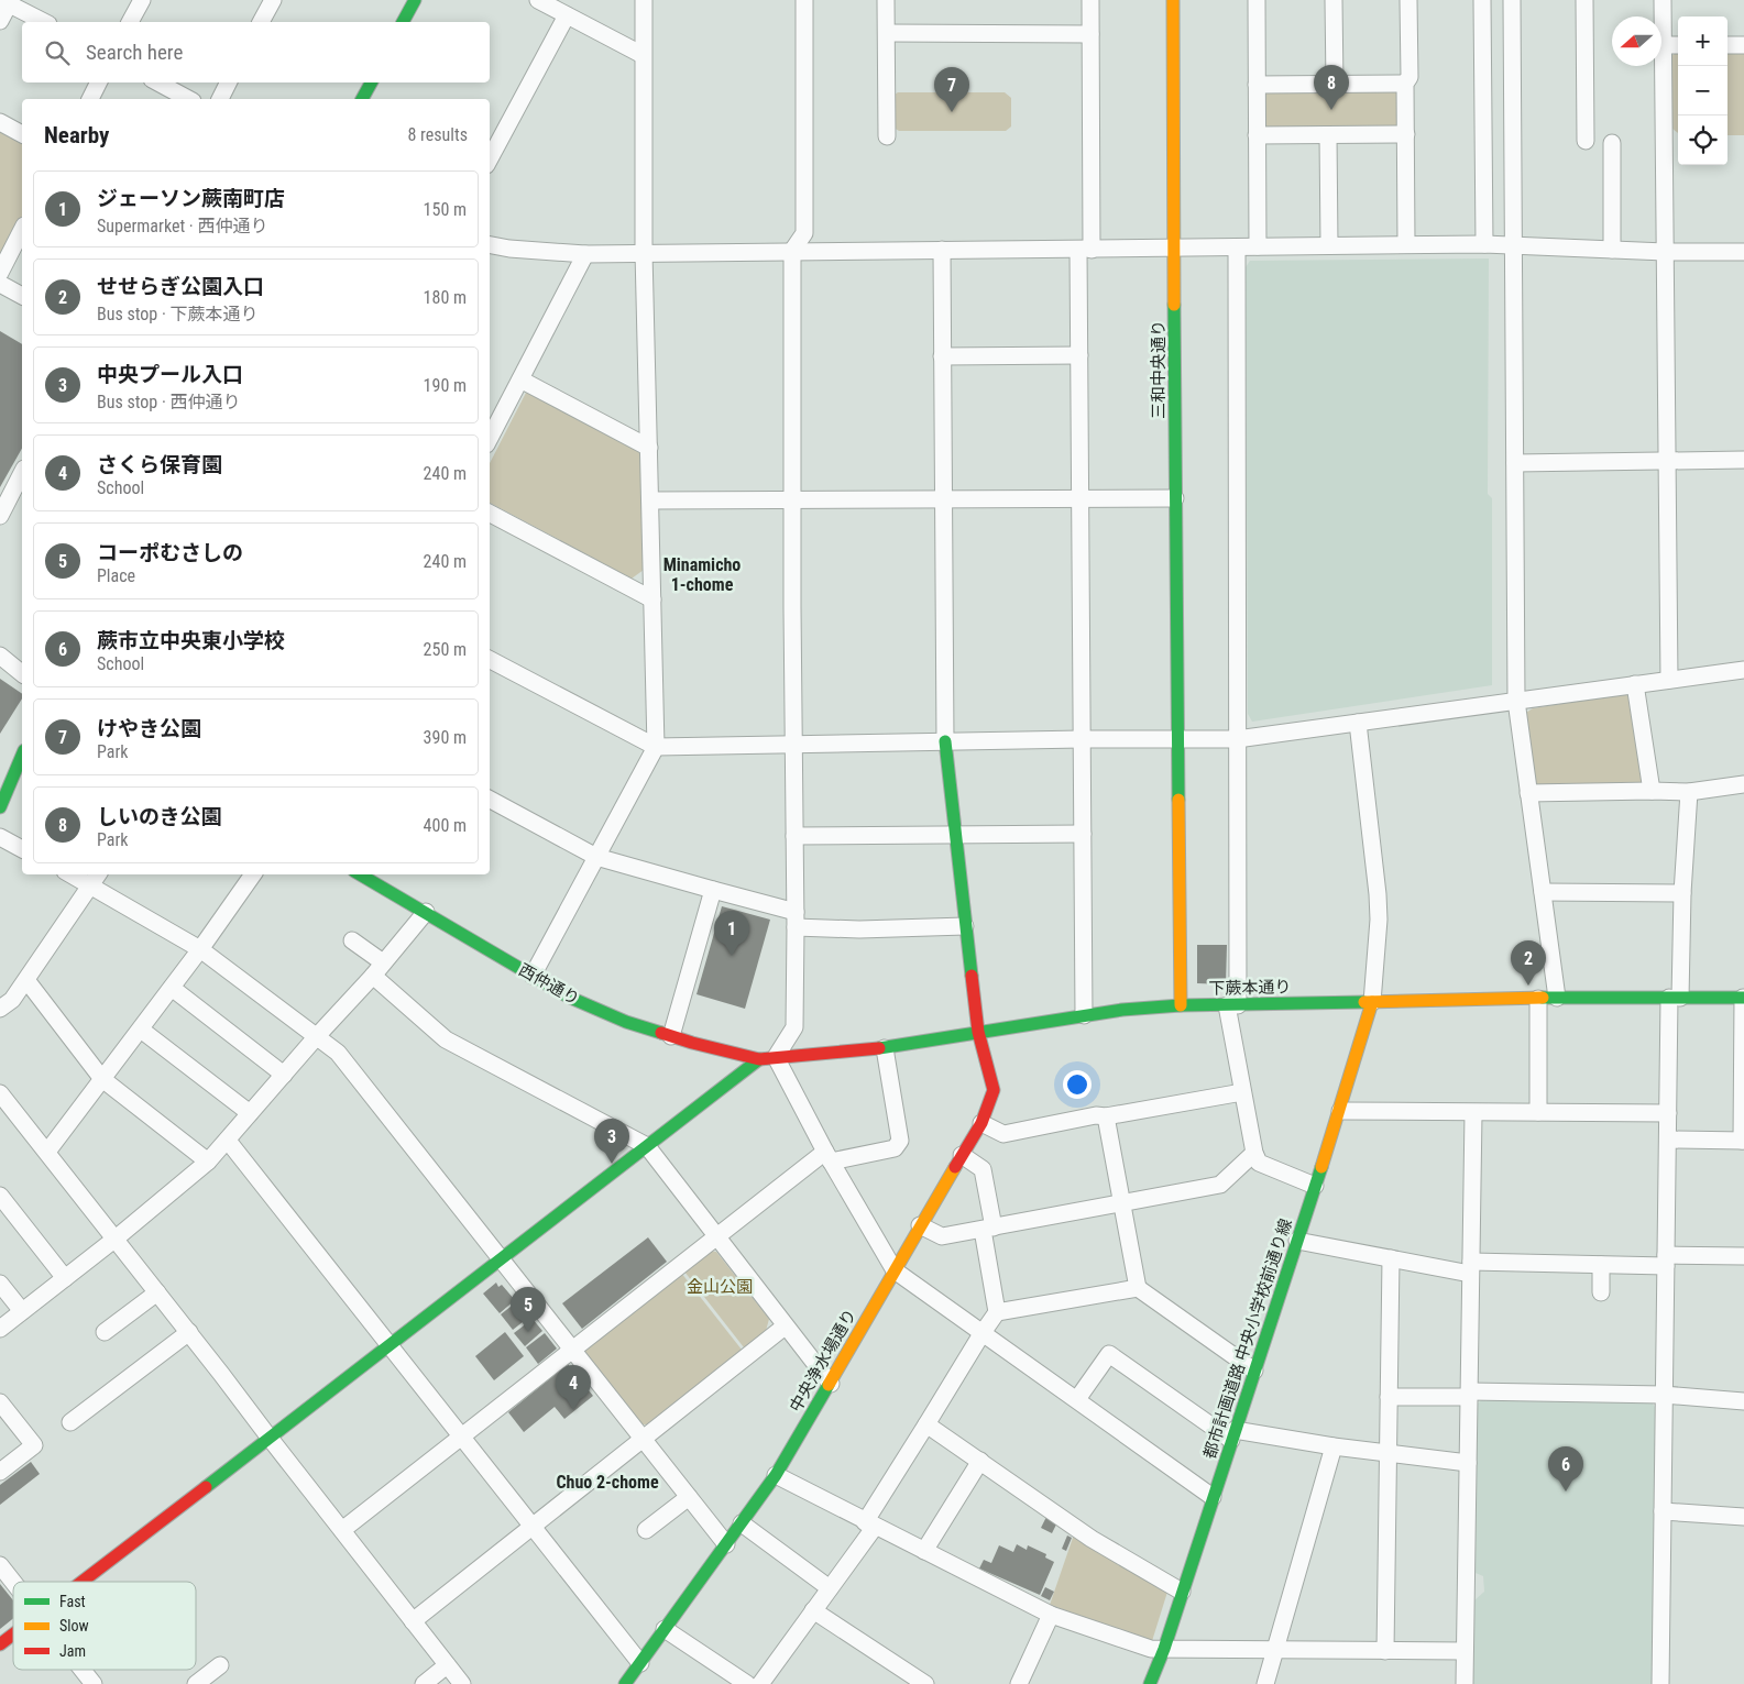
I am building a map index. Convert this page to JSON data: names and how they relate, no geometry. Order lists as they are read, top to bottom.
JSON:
{
  "streets": {
    "street": [
      "三和中央通り",
      "西仲通り",
      "下蕨本通り",
      "都市計画道路 中央小学校前通り線",
      "中央浄水場通り"
    ]
  },
  "crossings": [
    ["三和中央通り", "下蕨本通り"],
    ["西仲通り", "下蕨本通り"],
    ["下蕨本通り", "都市計画道路 中央小学校前通り線"],
    ["下蕨本通り", "中央浄水場通り"]
  ],
  "districts": ["Minamicho 1-chome", "Chuo 2-chome"],
  "parks": ["金山公園"],
  "legend": ["Fast", "Slow", "Jam"],
  "north": "left",
  "page": {
    "map_buttons": ["+", "−"],
    "search": "Search here",
    "pins": [
      "8",
      "7",
      "1",
      "2",
      "3",
      "5",
      "4",
      "6"
    ],
    "heading": ["Nearby", "8 results"],
    "list": [
      {
        "mark": "1",
        "name": "ジェーソン蕨南町店",
        "note": "Supermarket · 西仲通り",
        "value": "150 m"
      },
      {
        "mark": "2",
        "name": "せせらぎ公園入口",
        "note": "Bus stop · 下蕨本通り",
        "value": "180 m"
      },
      {
        "mark": "3",
        "name": "中央プール入口",
        "note": "Bus stop · 西仲通り",
        "value": "190 m"
      },
      {
        "mark": "4",
        "name": "さくら保育園",
        "note": "School",
        "value": "240 m"
      },
      {
        "mark": "5",
        "name": "コーポむさしの",
        "note": "Place",
        "value": "240 m"
      },
      {
        "mark": "6",
        "name": "蕨市立中央東小学校",
        "note": "School",
        "value": "250 m"
      },
      {
        "mark": "7",
        "name": "けやき公園",
        "note": "Park",
        "value": "390 m"
      },
      {
        "mark": "8",
        "name": "しいのき公園",
        "note": "Park",
        "value": "400 m"
      }
    ]
  }
}
